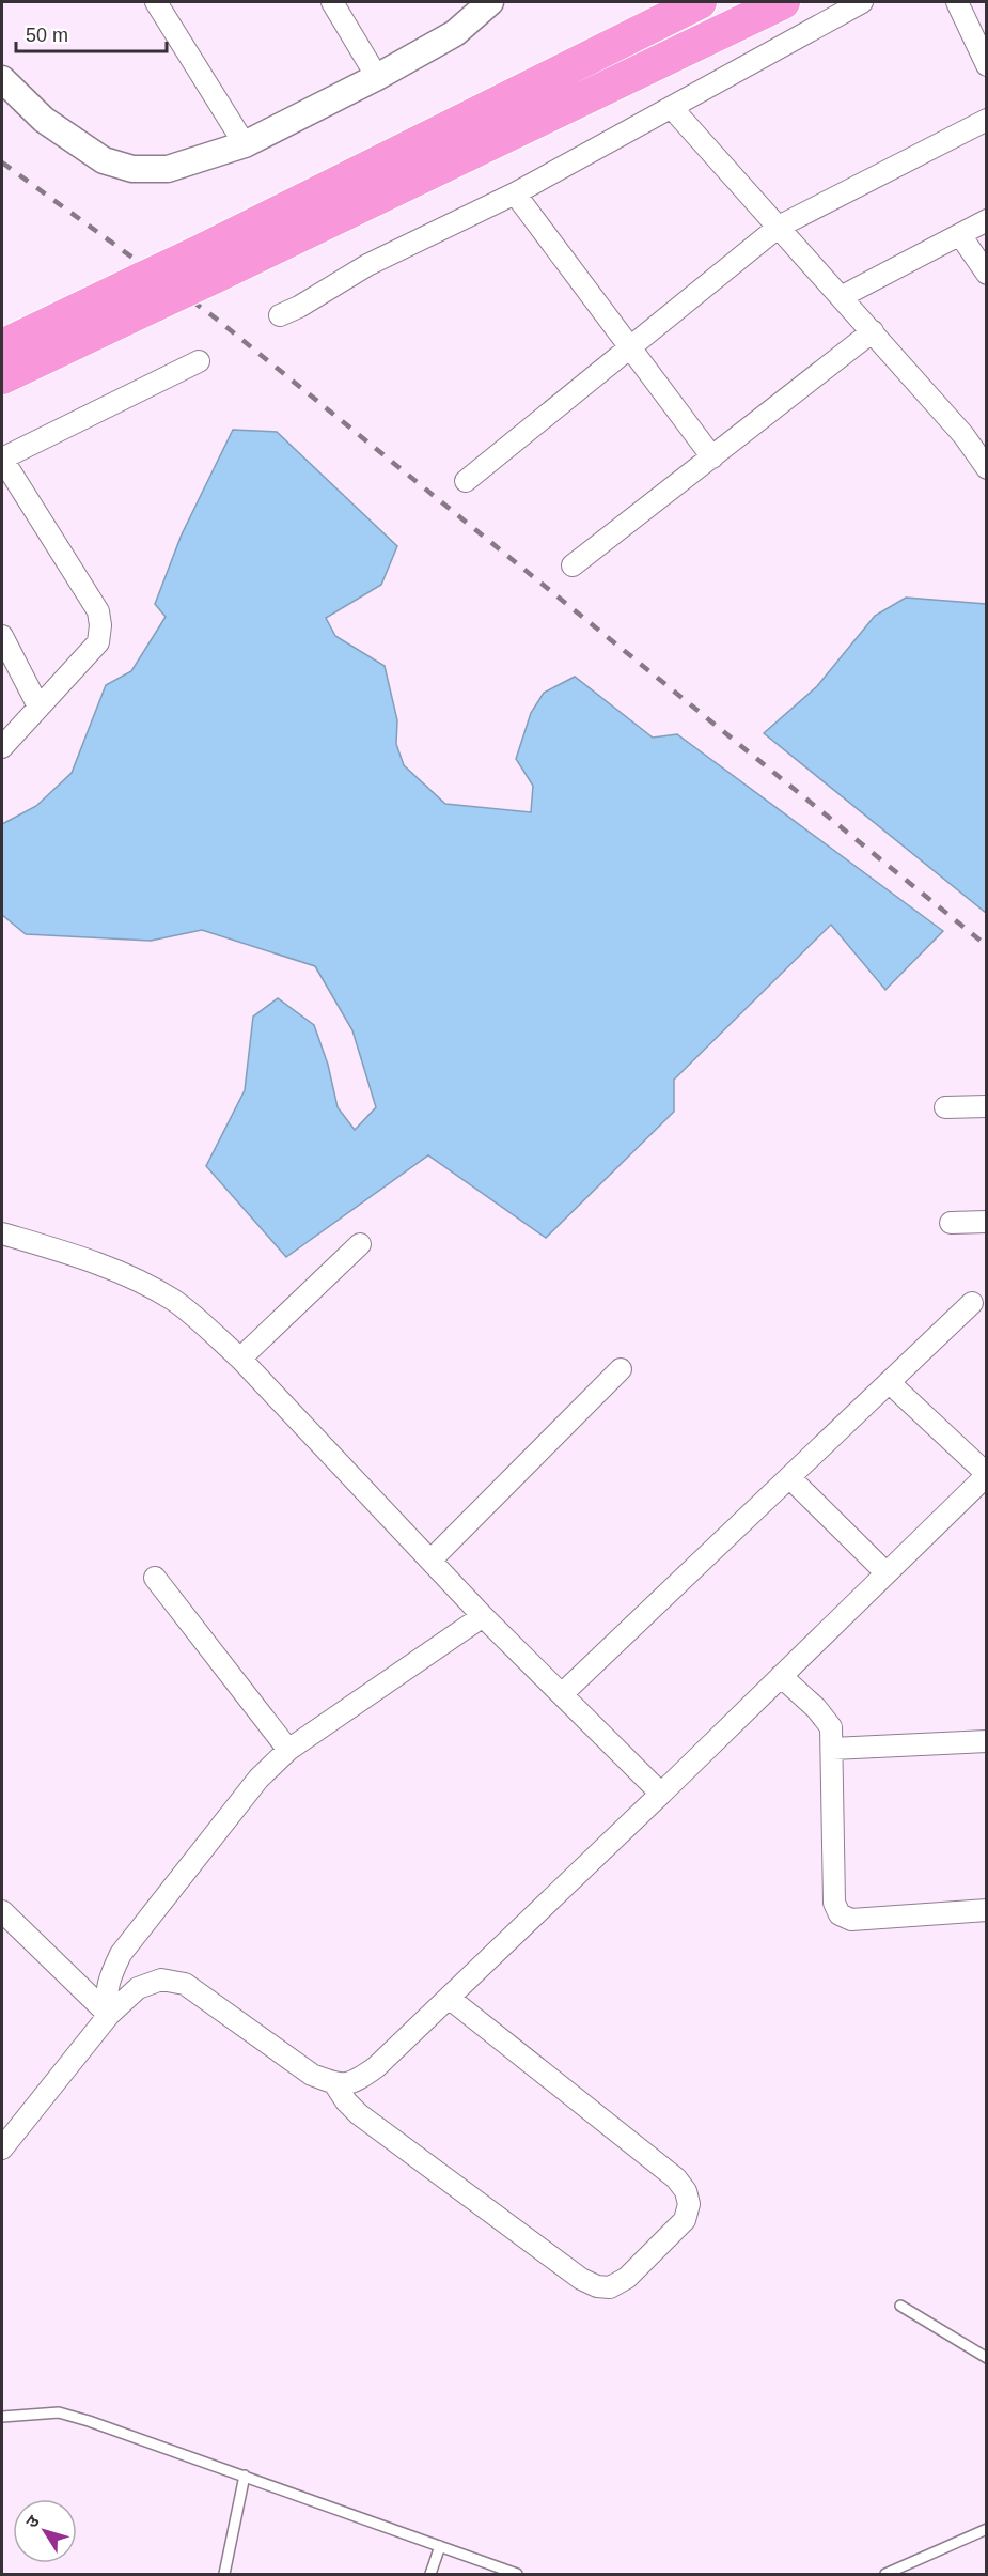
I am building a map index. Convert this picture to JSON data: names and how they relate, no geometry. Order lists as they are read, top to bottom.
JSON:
{
  "scale_bar": "50 m",
  "north": "top left"
}
